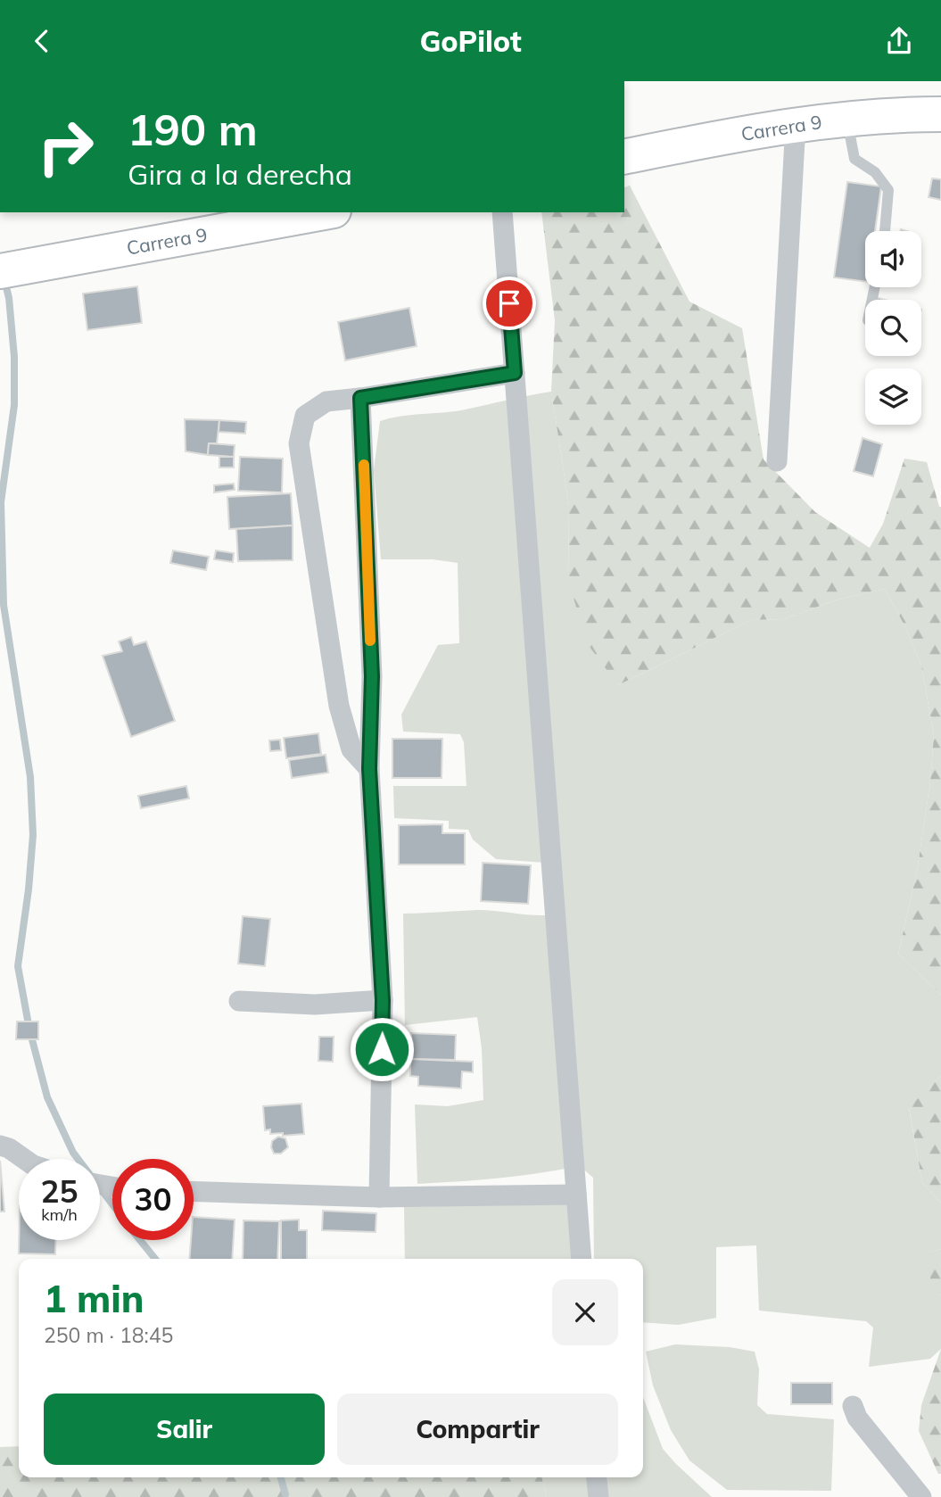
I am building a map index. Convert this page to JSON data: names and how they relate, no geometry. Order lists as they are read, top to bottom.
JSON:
{
  "streets": {
    "highway": ["Carrera 9"]
  },
  "page": {
    "header": "GoPilot",
    "turn": ["190 m", "Gira a la derecha"],
    "speed": "25 km/h",
    "limit": "30",
    "heading": ["1 min", "250 m · 18:45"],
    "buttons": ["Salir", "Compartir"]
  }
}
